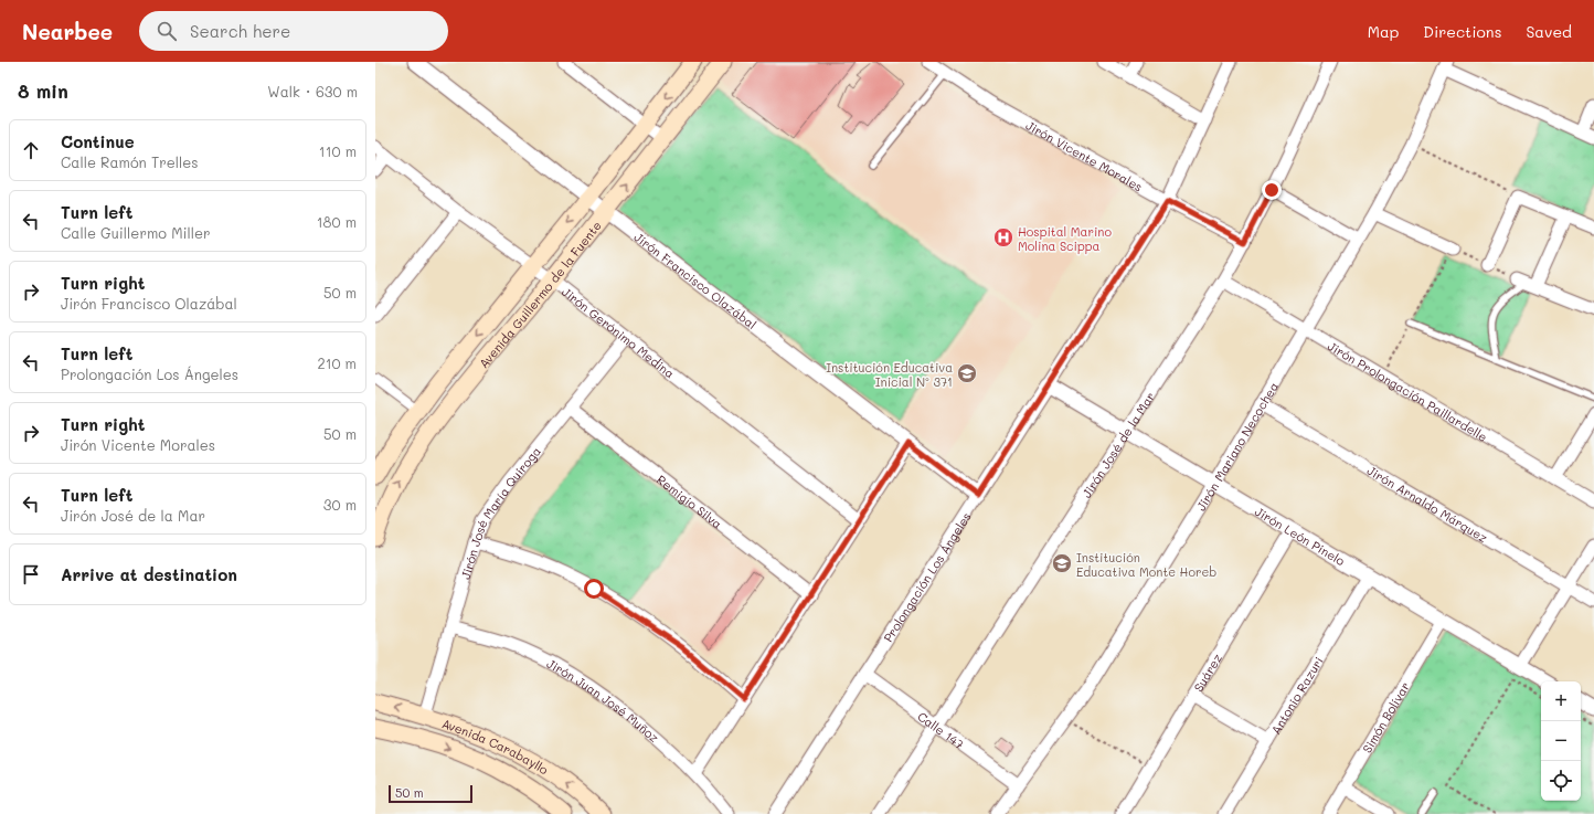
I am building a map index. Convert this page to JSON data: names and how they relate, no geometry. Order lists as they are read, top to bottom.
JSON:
{
  "streets": {
    "main road": ["Avenida Guillermo de la Fuente", "Avenida Carabayllo"],
    "street": [
      "Jirón Vicente Morales",
      "Jirón Francisco Olazábal",
      "Jirón Gerónimo Medina",
      "Jirón Prolongación Paillardelle",
      "Jirón José de la Mar",
      "Jirón Mariano Necochea",
      "Remigio Silva",
      "Jirón Arnaldo Márquez",
      "Jirón José María Quiroga",
      "Jirón León Pinelo",
      "Prolongación Los Ángeles",
      "Suárez",
      "Antonio Razuri",
      "Jirón Juan José Muñoz",
      "Simón Bolívar",
      "Calle 147"
    ]
  },
  "crossings": [
    ["Jirón Vicente Morales", "Jirón José de la Mar"],
    ["Jirón Vicente Morales", "Prolongación Los Ángeles"],
    ["Jirón Francisco Olazábal", "Avenida Guillermo de la Fuente"],
    ["Jirón Francisco Olazábal", "Prolongación Los Ángeles"],
    ["Avenida Guillermo de la Fuente", "Jirón Gerónimo Medina"],
    ["Jirón Gerónimo Medina", "Jirón José María Quiroga"],
    ["Jirón Prolongación Paillardelle", "Jirón José de la Mar"],
    ["Jirón Prolongación Paillardelle", "Jirón Mariano Necochea"],
    ["Jirón José de la Mar", "Jirón León Pinelo"],
    ["Jirón José de la Mar", "Calle 147"],
    ["Jirón Mariano Necochea", "Jirón Arnaldo Márquez"],
    ["Jirón Mariano Necochea", "Jirón León Pinelo"],
    ["Jirón Mariano Necochea", "Calle 147"],
    ["Remigio Silva", "Jirón José María Quiroga"],
    ["Jirón José María Quiroga", "Jirón Juan José Muñoz"],
    ["Jirón José María Quiroga", "Avenida Carabayllo"],
    ["Jirón León Pinelo", "Prolongación Los Ángeles"],
    ["Jirón León Pinelo", "Suárez"],
    ["Jirón León Pinelo", "Antonio Razuri"],
    ["Jirón León Pinelo", "Simón Bolívar"],
    ["Prolongación Los Ángeles", "Calle 147"]
  ],
  "places": {
    "hospital": ["Hospital Marino Molina Scippa"],
    "school or university": ["Institución Educativa Inicial Nº 371", "Institución Educativa Monte Horeb"]
  },
  "scale_bar": "50 m",
  "page": {
    "header": "Nearbee",
    "search": "Search here",
    "nav": ["Map", "Directions", "Saved"],
    "heading": ["8 min", "Walk · 630 m"],
    "list": [
      ["Continue", "Calle Ramón Trelles", "110 m"],
      ["Turn left", "Calle Guillermo Miller", "180 m"],
      ["Turn right", "Jirón Francisco Olazábal", "50 m"],
      ["Turn left", "Prolongación Los Ángeles", "210 m"],
      ["Turn right", "Jirón Vicente Morales", "50 m"],
      ["Turn left", "Jirón José de la Mar", "30 m"],
      "Arrive at destination"
    ],
    "map_buttons": ["+", "−"],
    "scale": "50 m"
  }
}
